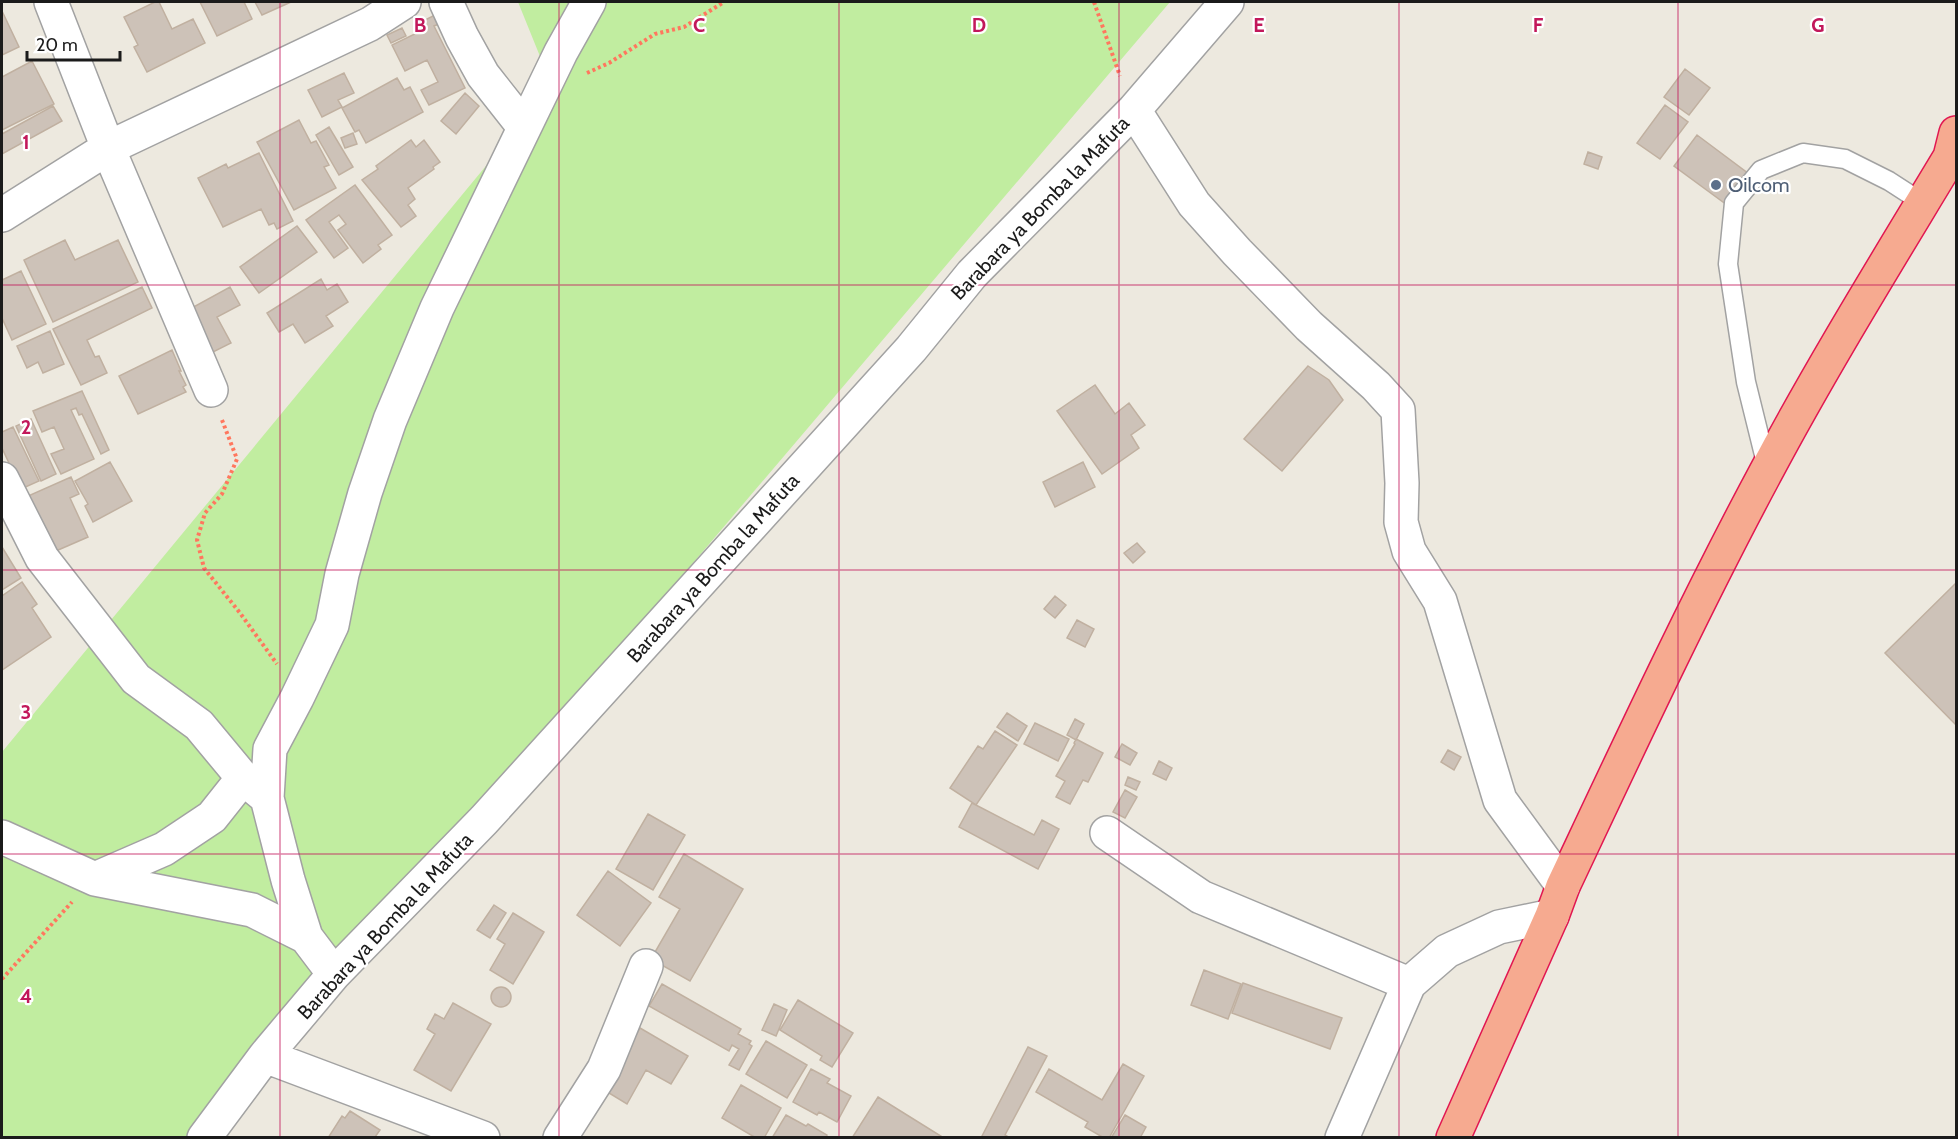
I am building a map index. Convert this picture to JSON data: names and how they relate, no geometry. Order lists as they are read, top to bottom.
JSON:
{
  "streets": {
    "street": ["Barabara ya Bomba la Mafuta"]
  },
  "places": ["Oilcom"],
  "scale_bar": "20 m",
  "grid": {
    "columns": [
      "B",
      "C",
      "D",
      "E",
      "F",
      "G"
    ],
    "rows": [
      "1",
      "2",
      "3",
      "4"
    ]
  }
}
